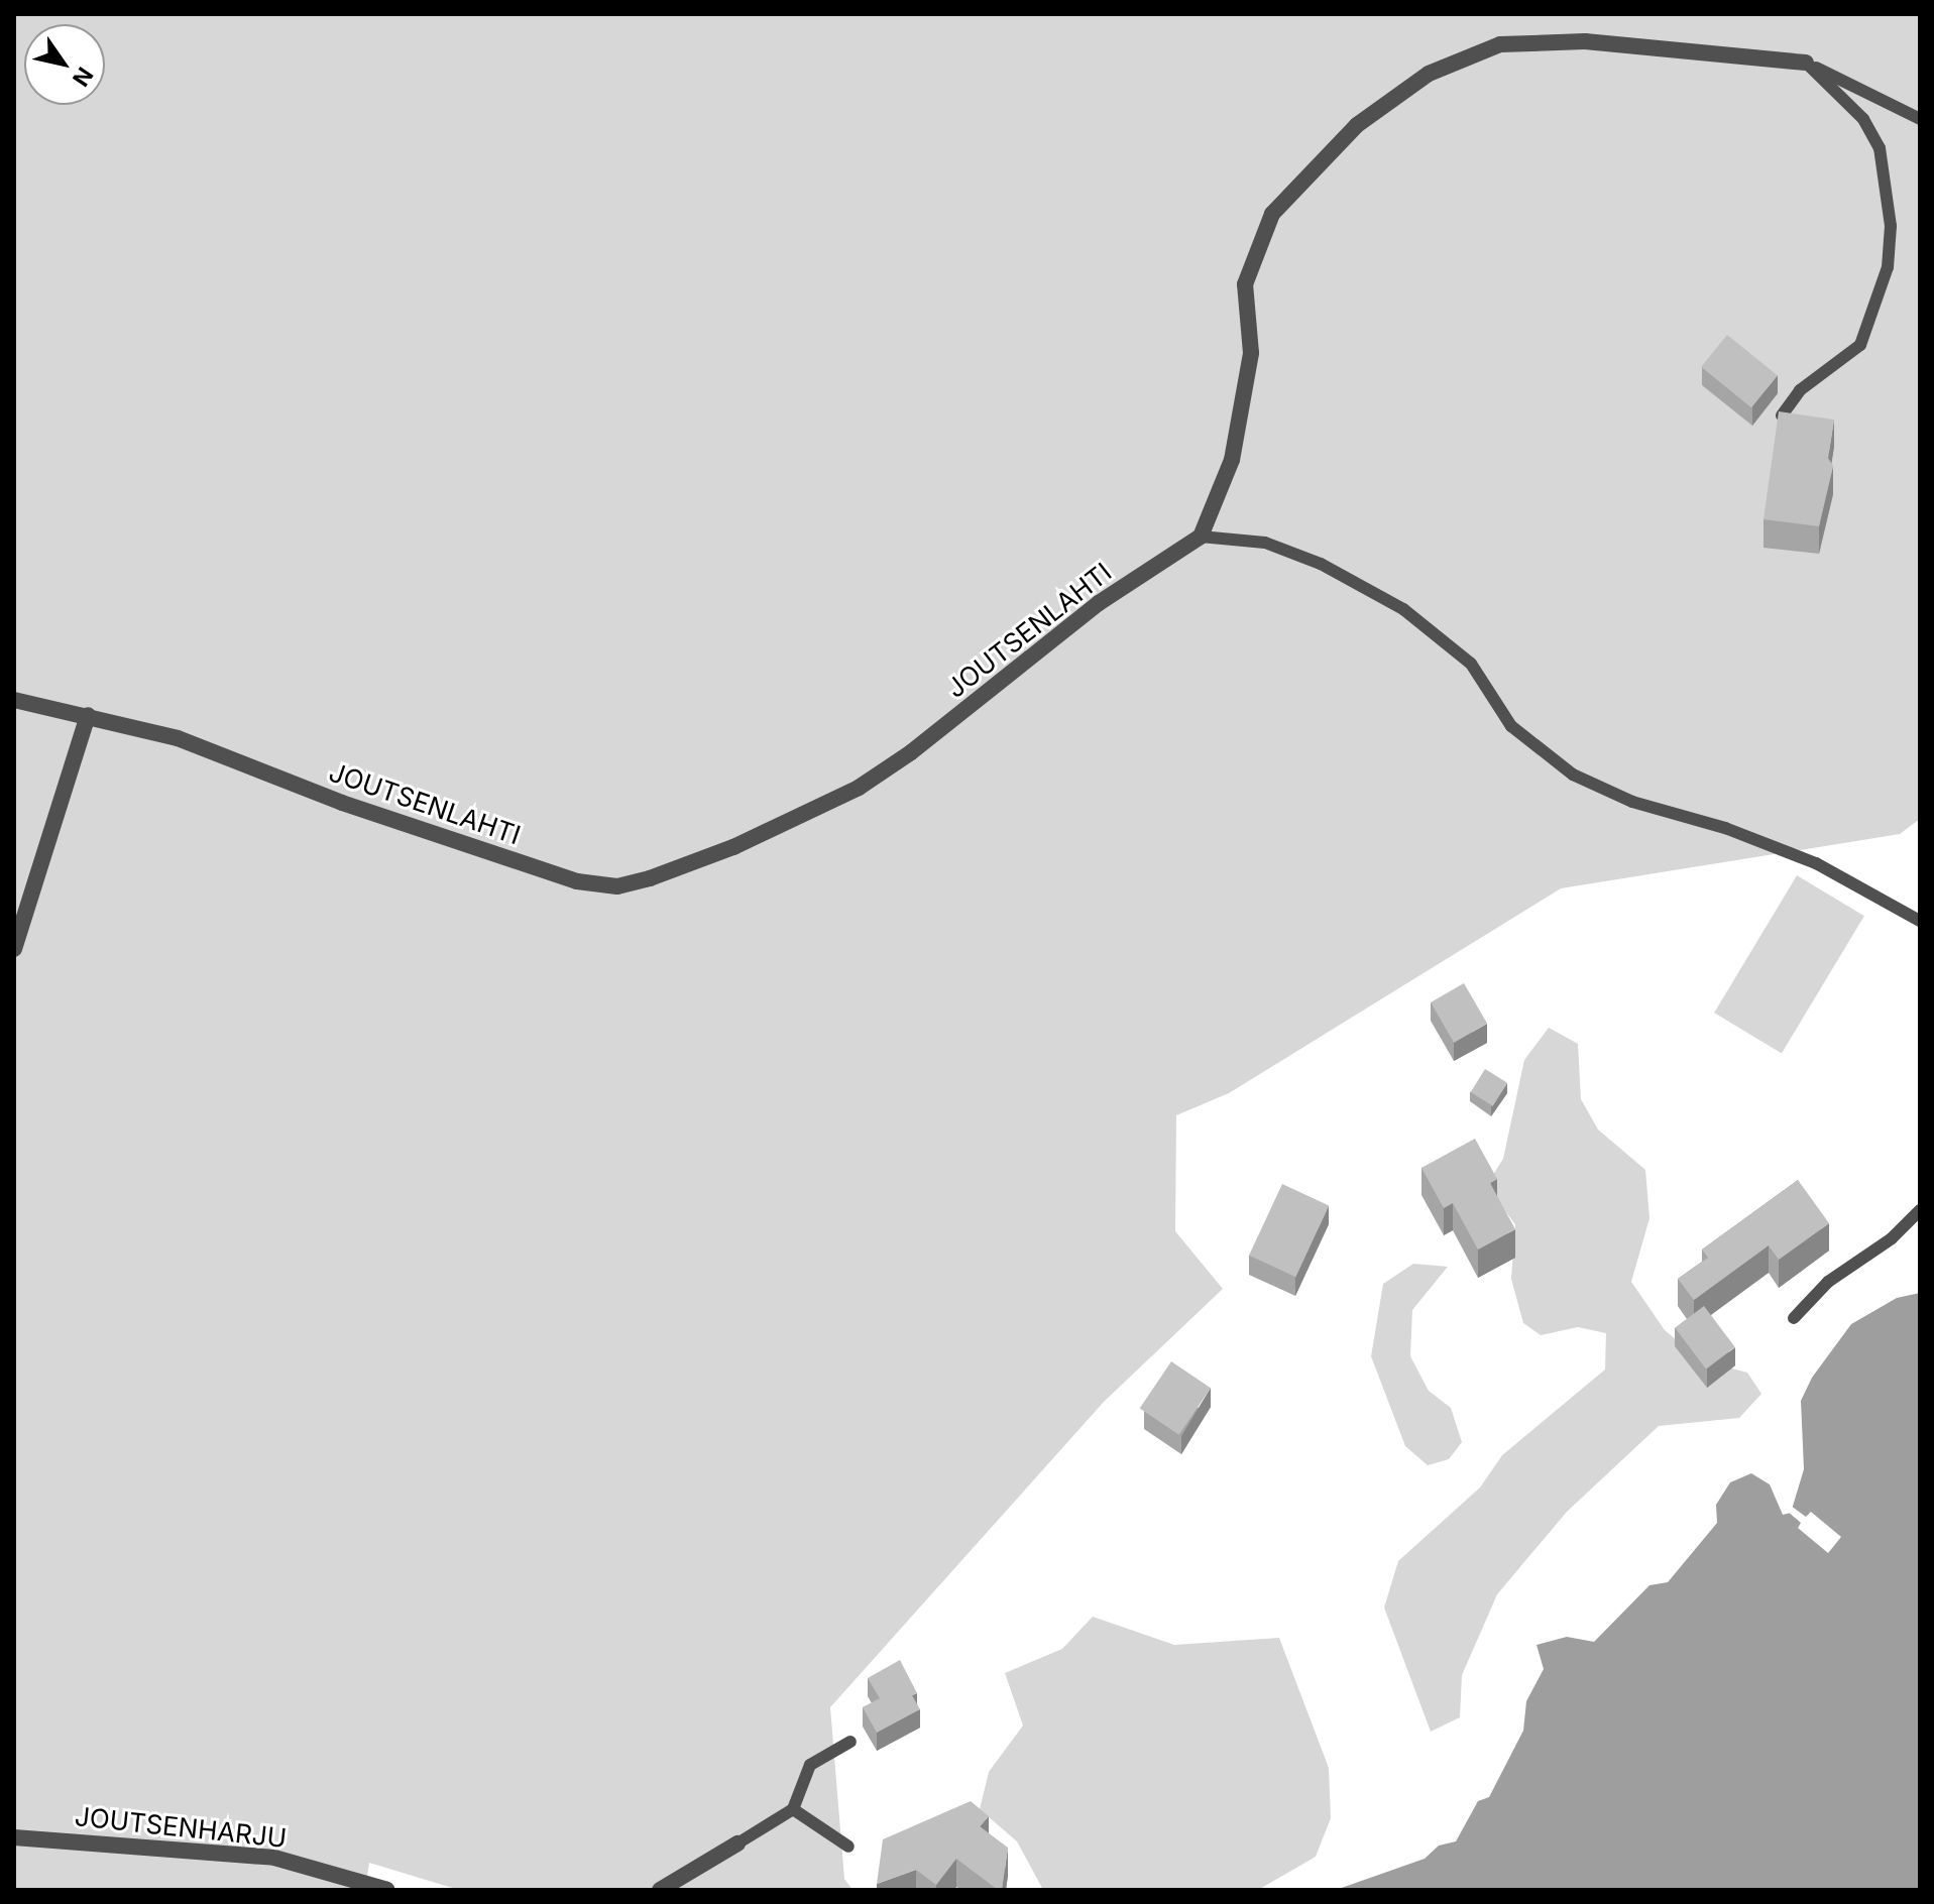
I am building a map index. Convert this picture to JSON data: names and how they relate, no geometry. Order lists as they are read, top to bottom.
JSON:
{
  "streets": {
    "street": ["JOUTSENLAHTI", "JOUTSENHARJU"]
  },
  "north": "bottom right"
}
